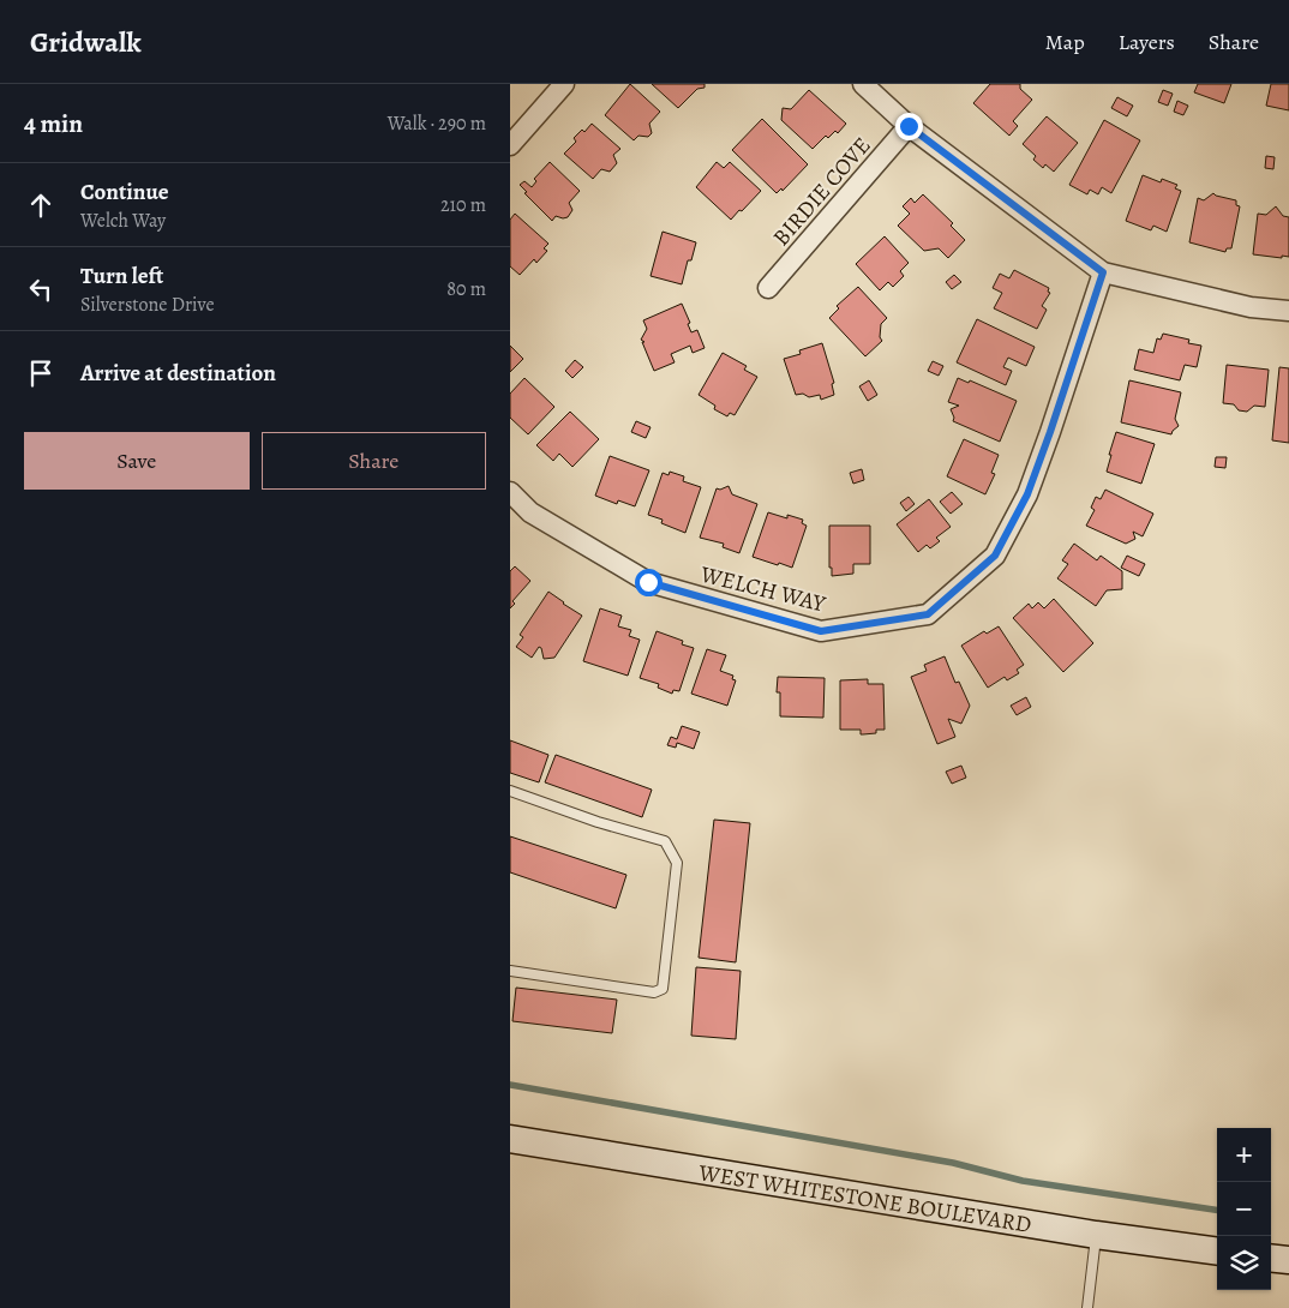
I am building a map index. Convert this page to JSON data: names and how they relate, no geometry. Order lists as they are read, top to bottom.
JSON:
{
  "streets": {
    "main road": ["WEST WHITESTONE BOULEVARD"],
    "street": ["BIRDIE COVE", "WELCH WAY"]
  },
  "page": {
    "header": "Gridwalk",
    "nav": ["Map", "Layers", "Share"],
    "heading": ["4 min", "Walk · 290 m"],
    "list": [
      ["Continue", "Welch Way", "210 m"],
      ["Turn left", "Silverstone Drive", "80 m"],
      "Arrive at destination"
    ],
    "buttons": ["Save", "Share"],
    "map_buttons": ["+", "−"]
  }
}
